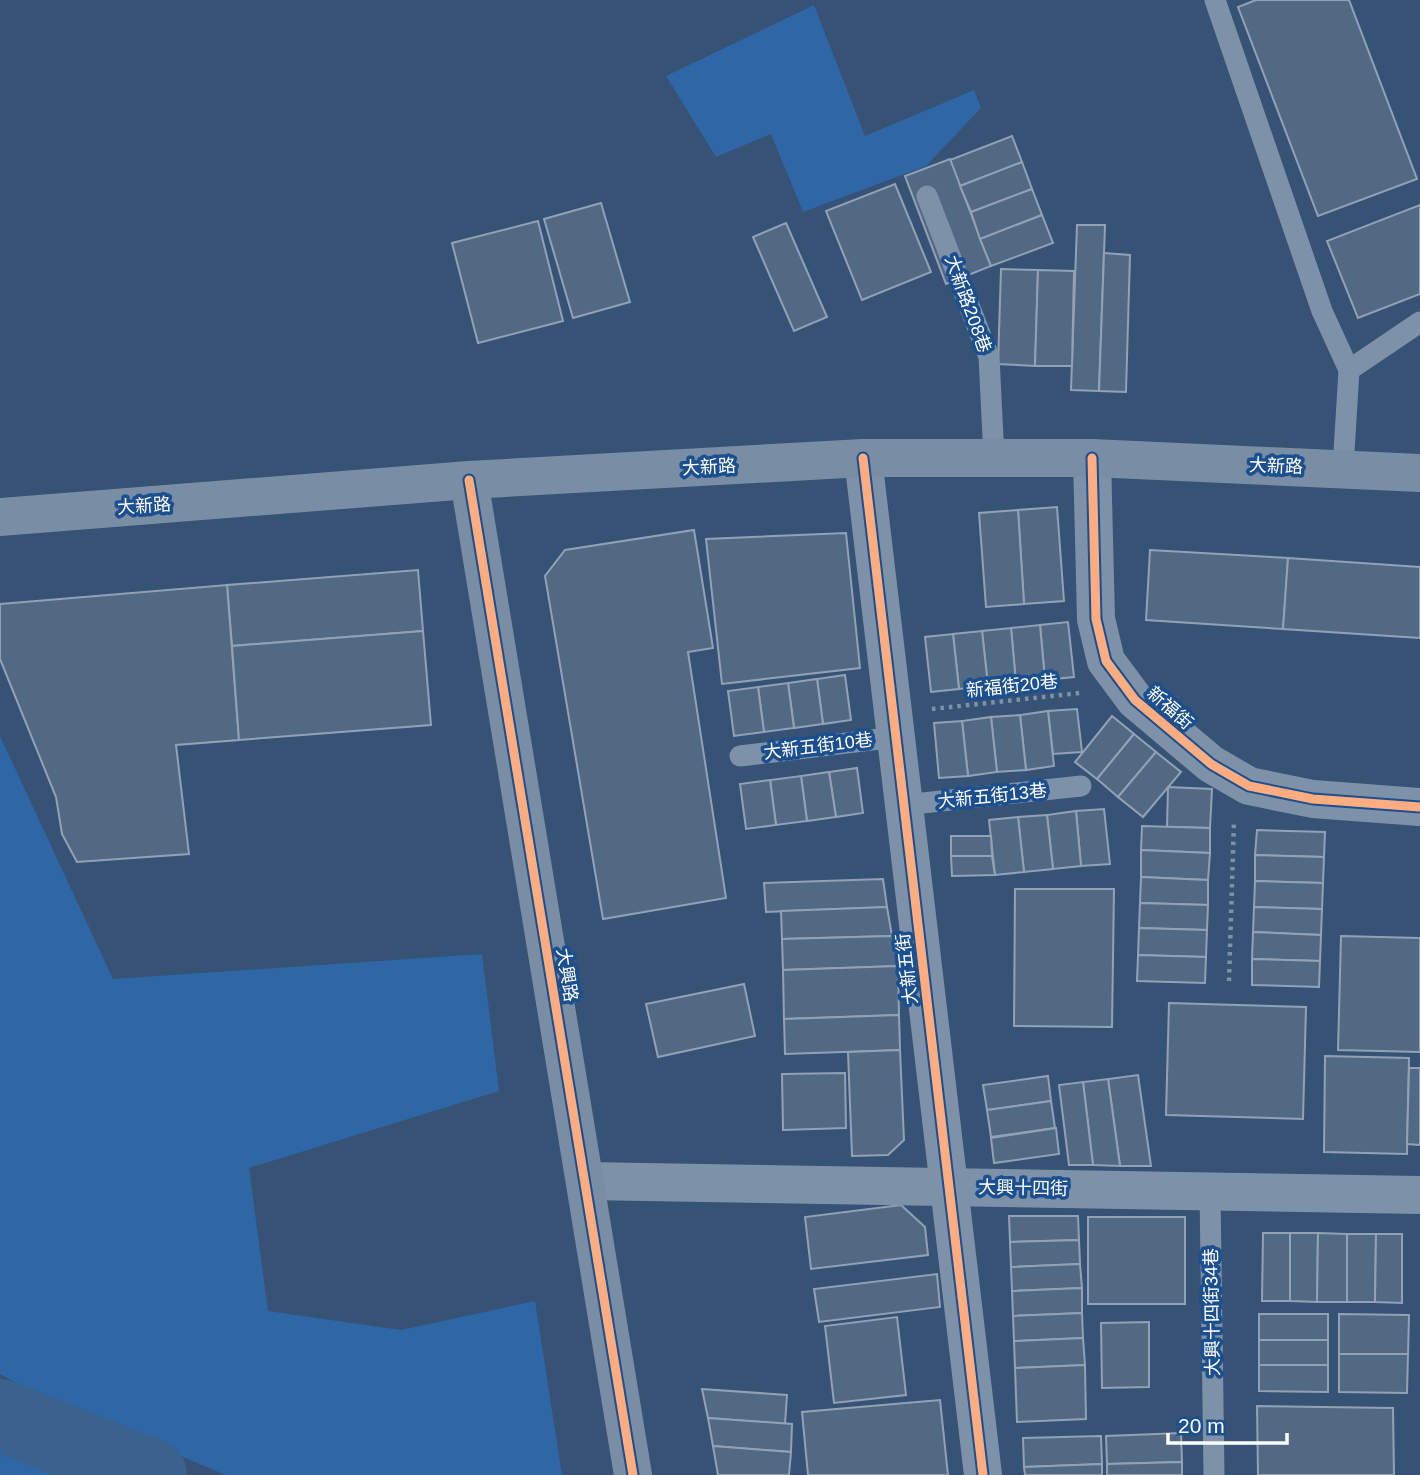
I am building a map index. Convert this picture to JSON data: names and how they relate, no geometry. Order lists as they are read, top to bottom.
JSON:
{
  "streets": {
    "main road": ["大新路", "大興路"],
    "street": ["新福街", "大新五街", "大興十四街"],
    "lane": [
      "大新路208巷",
      "大新五街10巷",
      "大新五街13巷",
      "大興十四街34巷"
    ],
    "path": ["新福街20巷"]
  },
  "crossings": [
    ["大新路208巷", "大新路"],
    ["大新路", "新福街"],
    ["大新路", "大新五街"],
    ["大新路", "大興路"],
    ["新福街20巷", "新福街"],
    ["大新五街10巷", "大新五街"],
    ["大新五街13巷", "大新五街"],
    ["大新五街", "大興十四街"],
    ["大興路", "大興十四街"],
    ["大興十四街", "大興十四街34巷"]
  ],
  "scale_bar": "20 m"
}
